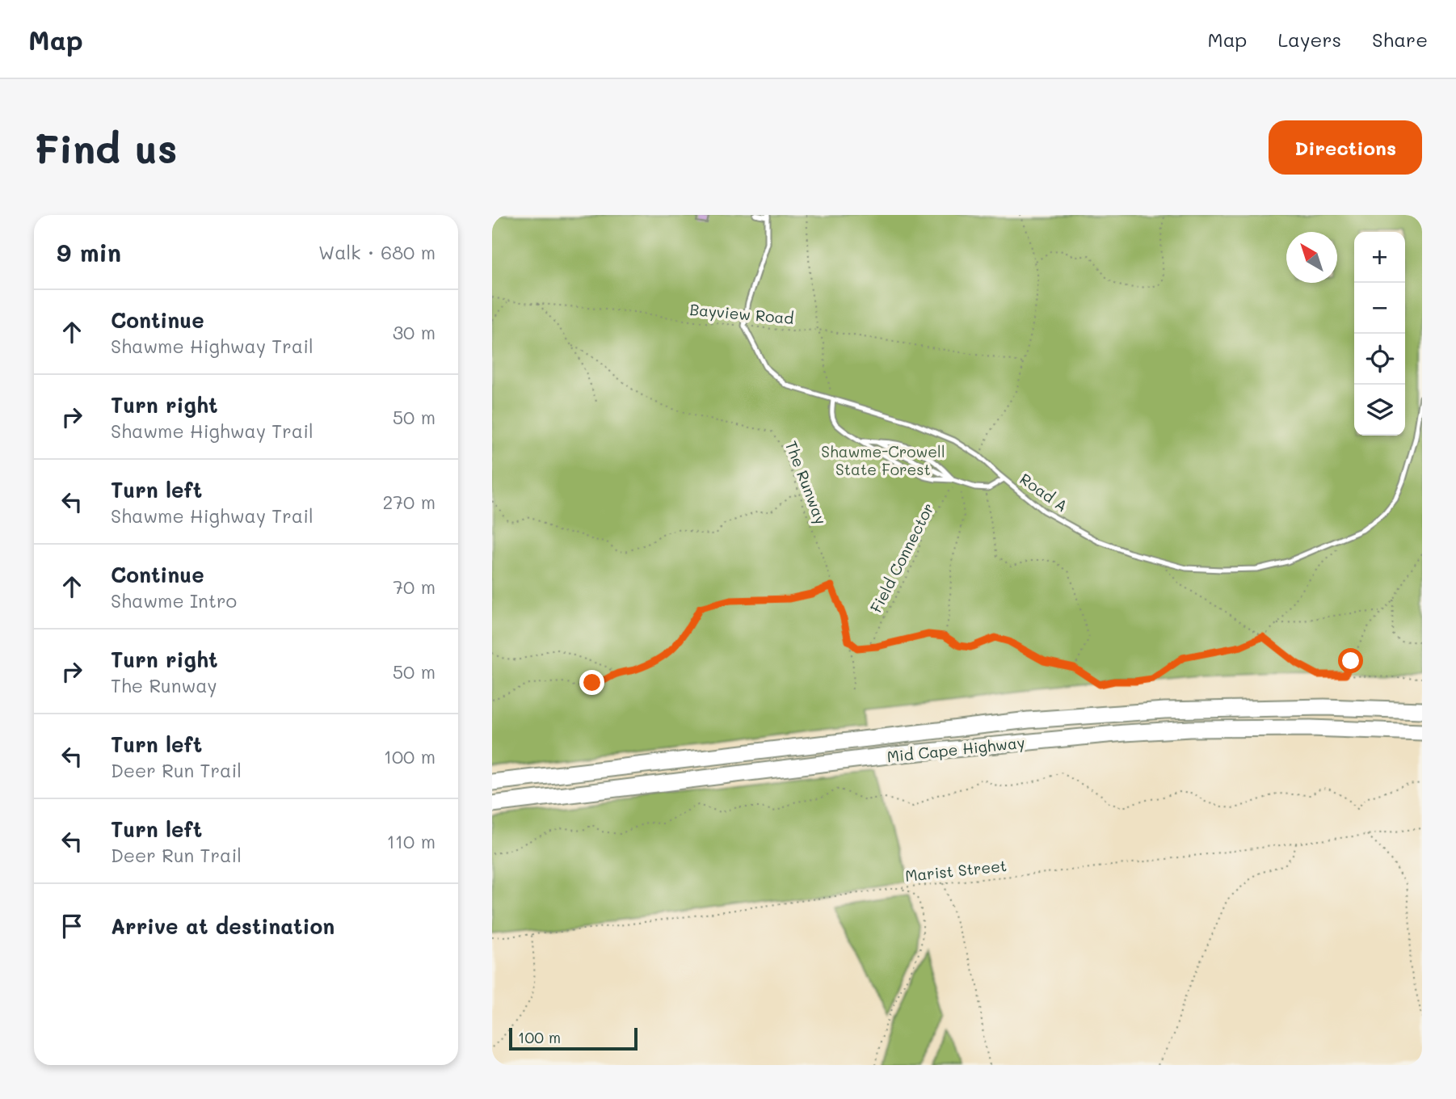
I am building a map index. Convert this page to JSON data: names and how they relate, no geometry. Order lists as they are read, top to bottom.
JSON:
{
  "streets": {
    "highway": ["Mid Cape Highway"],
    "lane": ["Road A"],
    "path": [
      "Bayview Road",
      "The Runway",
      "Field Connector",
      "Marist Street"
    ]
  },
  "crossings": [
    ["Bayview Road", "Road A"]
  ],
  "parks": ["Shawme-Crowell State Forest"],
  "scale_bar": "100 m",
  "north": "top left",
  "page": {
    "header": "Map",
    "nav": ["Map", "Layers", "Share"],
    "buttons": "Directions",
    "title": "Find us",
    "heading": ["9 min", "Walk · 680 m"],
    "map_buttons": ["+", "−"],
    "list": [
      ["Continue", "Shawme Highway Trail", "30 m"],
      ["Turn right", "Shawme Highway Trail", "50 m"],
      ["Turn left", "Shawme Highway Trail", "270 m"],
      ["Continue", "Shawme Intro", "70 m"],
      ["Turn right", "The Runway", "50 m"],
      ["Turn left", "Deer Run Trail", "100 m"],
      ["Turn left", "Deer Run Trail", "110 m"],
      "Arrive at destination"
    ],
    "scale": "100 m"
  }
}
